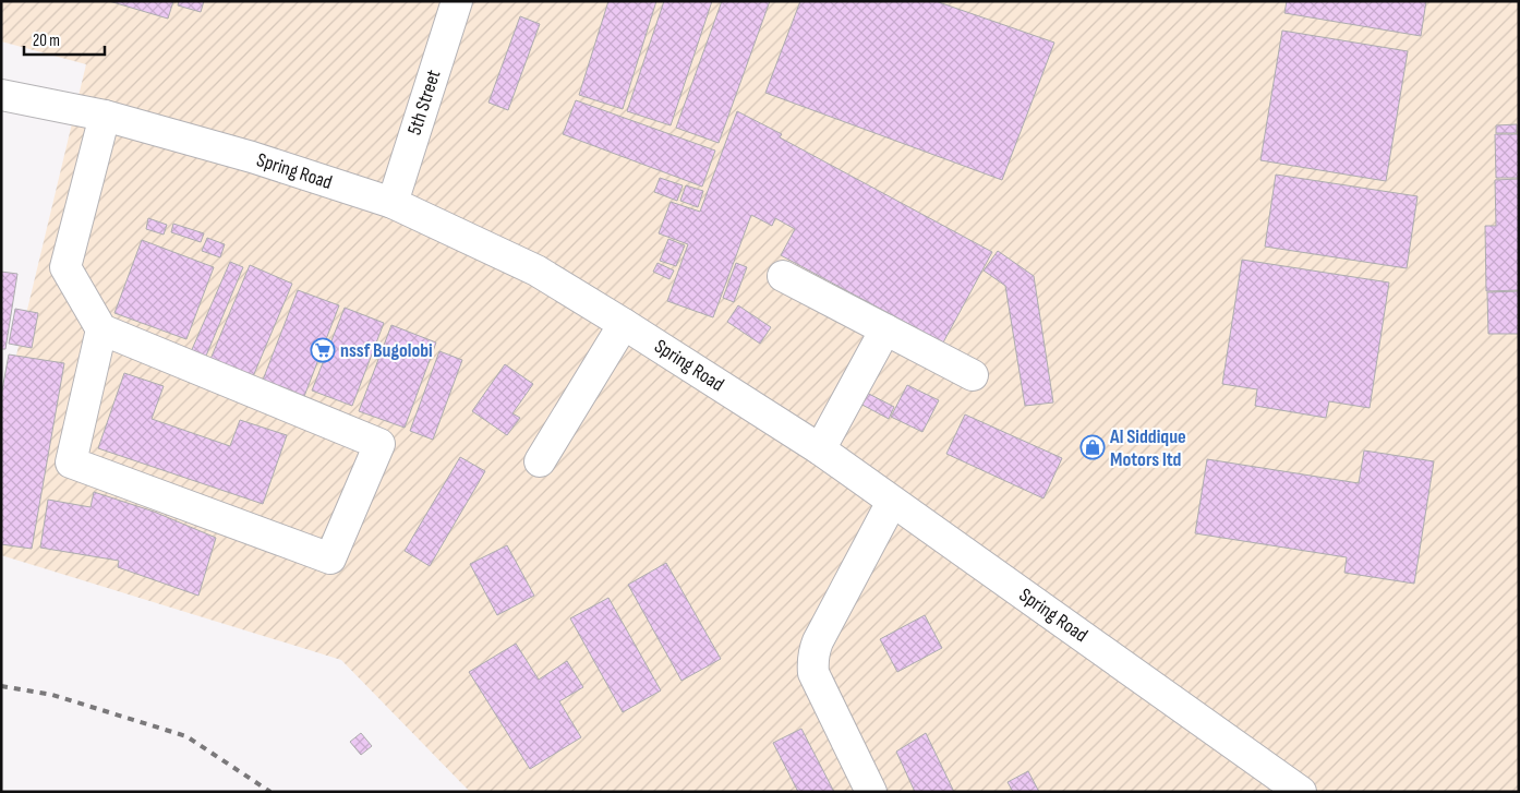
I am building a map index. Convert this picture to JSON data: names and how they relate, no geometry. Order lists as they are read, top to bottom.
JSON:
{
  "streets": {
    "main road": ["5th Street", "Spring Road"]
  },
  "crossings": [
    ["5th Street", "Spring Road"]
  ],
  "places": {
    "supermarket": ["nssf Bugolobi"],
    "shop": ["Al Siddique Motors ltd"]
  },
  "scale_bar": "20 m"
}
